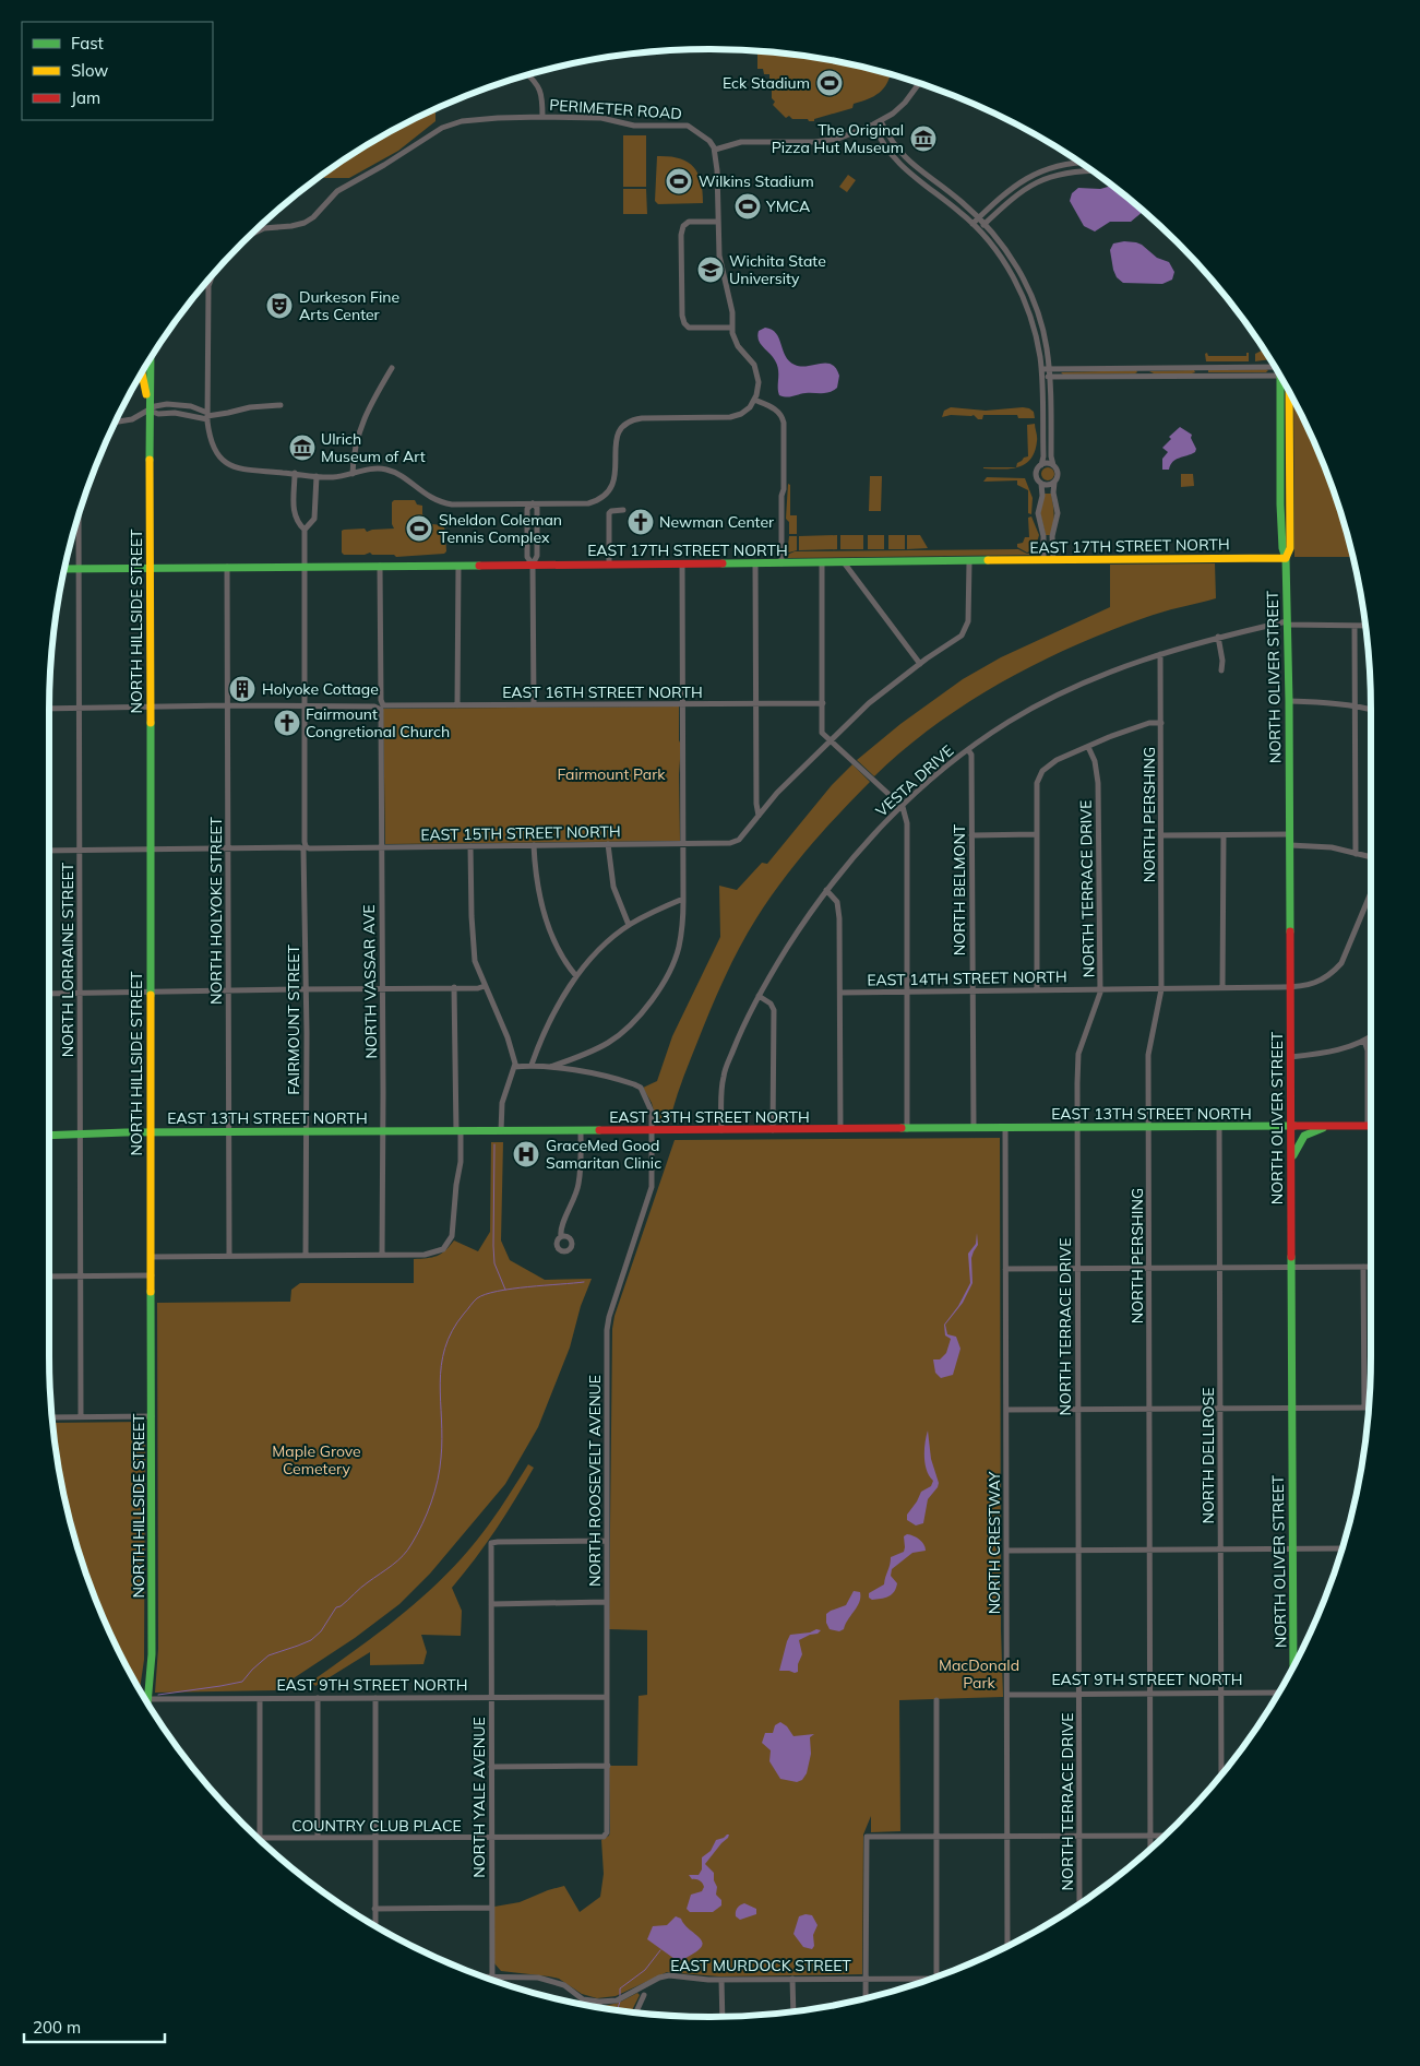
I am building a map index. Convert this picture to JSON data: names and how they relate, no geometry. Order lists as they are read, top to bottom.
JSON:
{
  "streets": {
    "main road": [
      "EAST 17TH STREET NORTH",
      "NORTH HILLSIDE STREET",
      "NORTH OLIVER STREET",
      "EAST 13TH STREET NORTH"
    ],
    "street": [
      "PERIMETER ROAD",
      "EAST 16TH STREET NORTH",
      "VESTA DRIVE",
      "NORTH PERSHING",
      "EAST 15TH STREET NORTH",
      "NORTH TERRACE DRIVE",
      "NORTH BELMONT",
      "NORTH HOLYOKE STREET",
      "NORTH LORRAINE STREET",
      "EAST 14TH STREET NORTH",
      "NORTH VASSAR AVE",
      "FAIRMOUNT STREET",
      "NORTH DELLROSE",
      "NORTH ROOSEVELT AVENUE",
      "NORTH CRESTWAY",
      "EAST 9TH STREET NORTH",
      "NORTH YALE AVENUE",
      "COUNTRY CLUB PLACE",
      "EAST MURDOCK STREET"
    ]
  },
  "crossings": [
    ["PERIMETER ROAD", "FAIRMOUNT STREET"],
    ["EAST 17TH STREET NORTH", "NORTH HILLSIDE STREET"],
    ["EAST 17TH STREET NORTH", "NORTH OLIVER STREET"],
    ["EAST 17TH STREET NORTH", "NORTH HOLYOKE STREET"],
    ["EAST 17TH STREET NORTH", "NORTH LORRAINE STREET"],
    ["EAST 17TH STREET NORTH", "NORTH VASSAR AVE"],
    ["EAST 17TH STREET NORTH", "FAIRMOUNT STREET"],
    ["NORTH HILLSIDE STREET", "EAST 16TH STREET NORTH"],
    ["NORTH HILLSIDE STREET", "EAST 15TH STREET NORTH"],
    ["NORTH HILLSIDE STREET", "EAST 13TH STREET NORTH"],
    ["NORTH HILLSIDE STREET", "EAST 9TH STREET NORTH"],
    ["NORTH OLIVER STREET", "VESTA DRIVE"],
    ["NORTH OLIVER STREET", "EAST 14TH STREET NORTH"],
    ["NORTH OLIVER STREET", "EAST 13TH STREET NORTH"],
    ["EAST 16TH STREET NORTH", "NORTH HOLYOKE STREET"],
    ["EAST 16TH STREET NORTH", "NORTH LORRAINE STREET"],
    ["EAST 16TH STREET NORTH", "NORTH VASSAR AVE"],
    ["EAST 16TH STREET NORTH", "FAIRMOUNT STREET"],
    ["VESTA DRIVE", "NORTH PERSHING"],
    ["VESTA DRIVE", "NORTH BELMONT"],
    ["VESTA DRIVE", "EAST 13TH STREET NORTH"],
    ["NORTH PERSHING", "EAST 14TH STREET NORTH"],
    ["NORTH PERSHING", "EAST 13TH STREET NORTH"],
    ["NORTH PERSHING", "EAST 9TH STREET NORTH"],
    ["EAST 15TH STREET NORTH", "NORTH HOLYOKE STREET"],
    ["EAST 15TH STREET NORTH", "NORTH LORRAINE STREET"],
    ["EAST 15TH STREET NORTH", "NORTH VASSAR AVE"],
    ["EAST 15TH STREET NORTH", "FAIRMOUNT STREET"],
    ["NORTH TERRACE DRIVE", "EAST 14TH STREET NORTH"],
    ["NORTH TERRACE DRIVE", "EAST 13TH STREET NORTH"],
    ["NORTH TERRACE DRIVE", "EAST 9TH STREET NORTH"],
    ["NORTH BELMONT", "EAST 14TH STREET NORTH"],
    ["NORTH BELMONT", "EAST 13TH STREET NORTH"],
    ["NORTH HOLYOKE STREET", "EAST 13TH STREET NORTH"],
    ["NORTH LORRAINE STREET", "EAST 13TH STREET NORTH"],
    ["NORTH VASSAR AVE", "EAST 13TH STREET NORTH"],
    ["FAIRMOUNT STREET", "EAST 13TH STREET NORTH"],
    ["EAST 13TH STREET NORTH", "NORTH DELLROSE"],
    ["EAST 13TH STREET NORTH", "NORTH ROOSEVELT AVENUE"],
    ["EAST 13TH STREET NORTH", "NORTH CRESTWAY"],
    ["NORTH DELLROSE", "EAST 9TH STREET NORTH"],
    ["NORTH ROOSEVELT AVENUE", "EAST 9TH STREET NORTH"],
    ["NORTH ROOSEVELT AVENUE", "NORTH YALE AVENUE"],
    ["NORTH ROOSEVELT AVENUE", "COUNTRY CLUB PLACE"],
    ["NORTH CRESTWAY", "EAST 9TH STREET NORTH"],
    ["EAST 9TH STREET NORTH", "NORTH YALE AVENUE"],
    ["NORTH YALE AVENUE", "COUNTRY CLUB PLACE"],
    ["NORTH YALE AVENUE", "EAST MURDOCK STREET"]
  ],
  "parks": ["Fairmount Park", "Maple Grove Cemetery", "MacDonald Park"],
  "places": {
    "sports": [
      "Eck Stadium",
      "Wilkins Stadium",
      "YMCA",
      "Sheldon Coleman Tennis Complex"
    ],
    "museum": ["The Original Pizza Hut Museum", "Ulrich Museum of Art"],
    "school or university": ["Wichita State University"],
    "theatre": ["Durkeson Fine Arts Center"],
    "church": ["Newman Center", "Fairmount Congretional Church"],
    "building": ["Holyoke Cottage"],
    "hospital": ["GraceMed Good Samaritan Clinic"]
  },
  "legend": ["Fast", "Slow", "Jam"],
  "scale_bar": "200 m"
}
